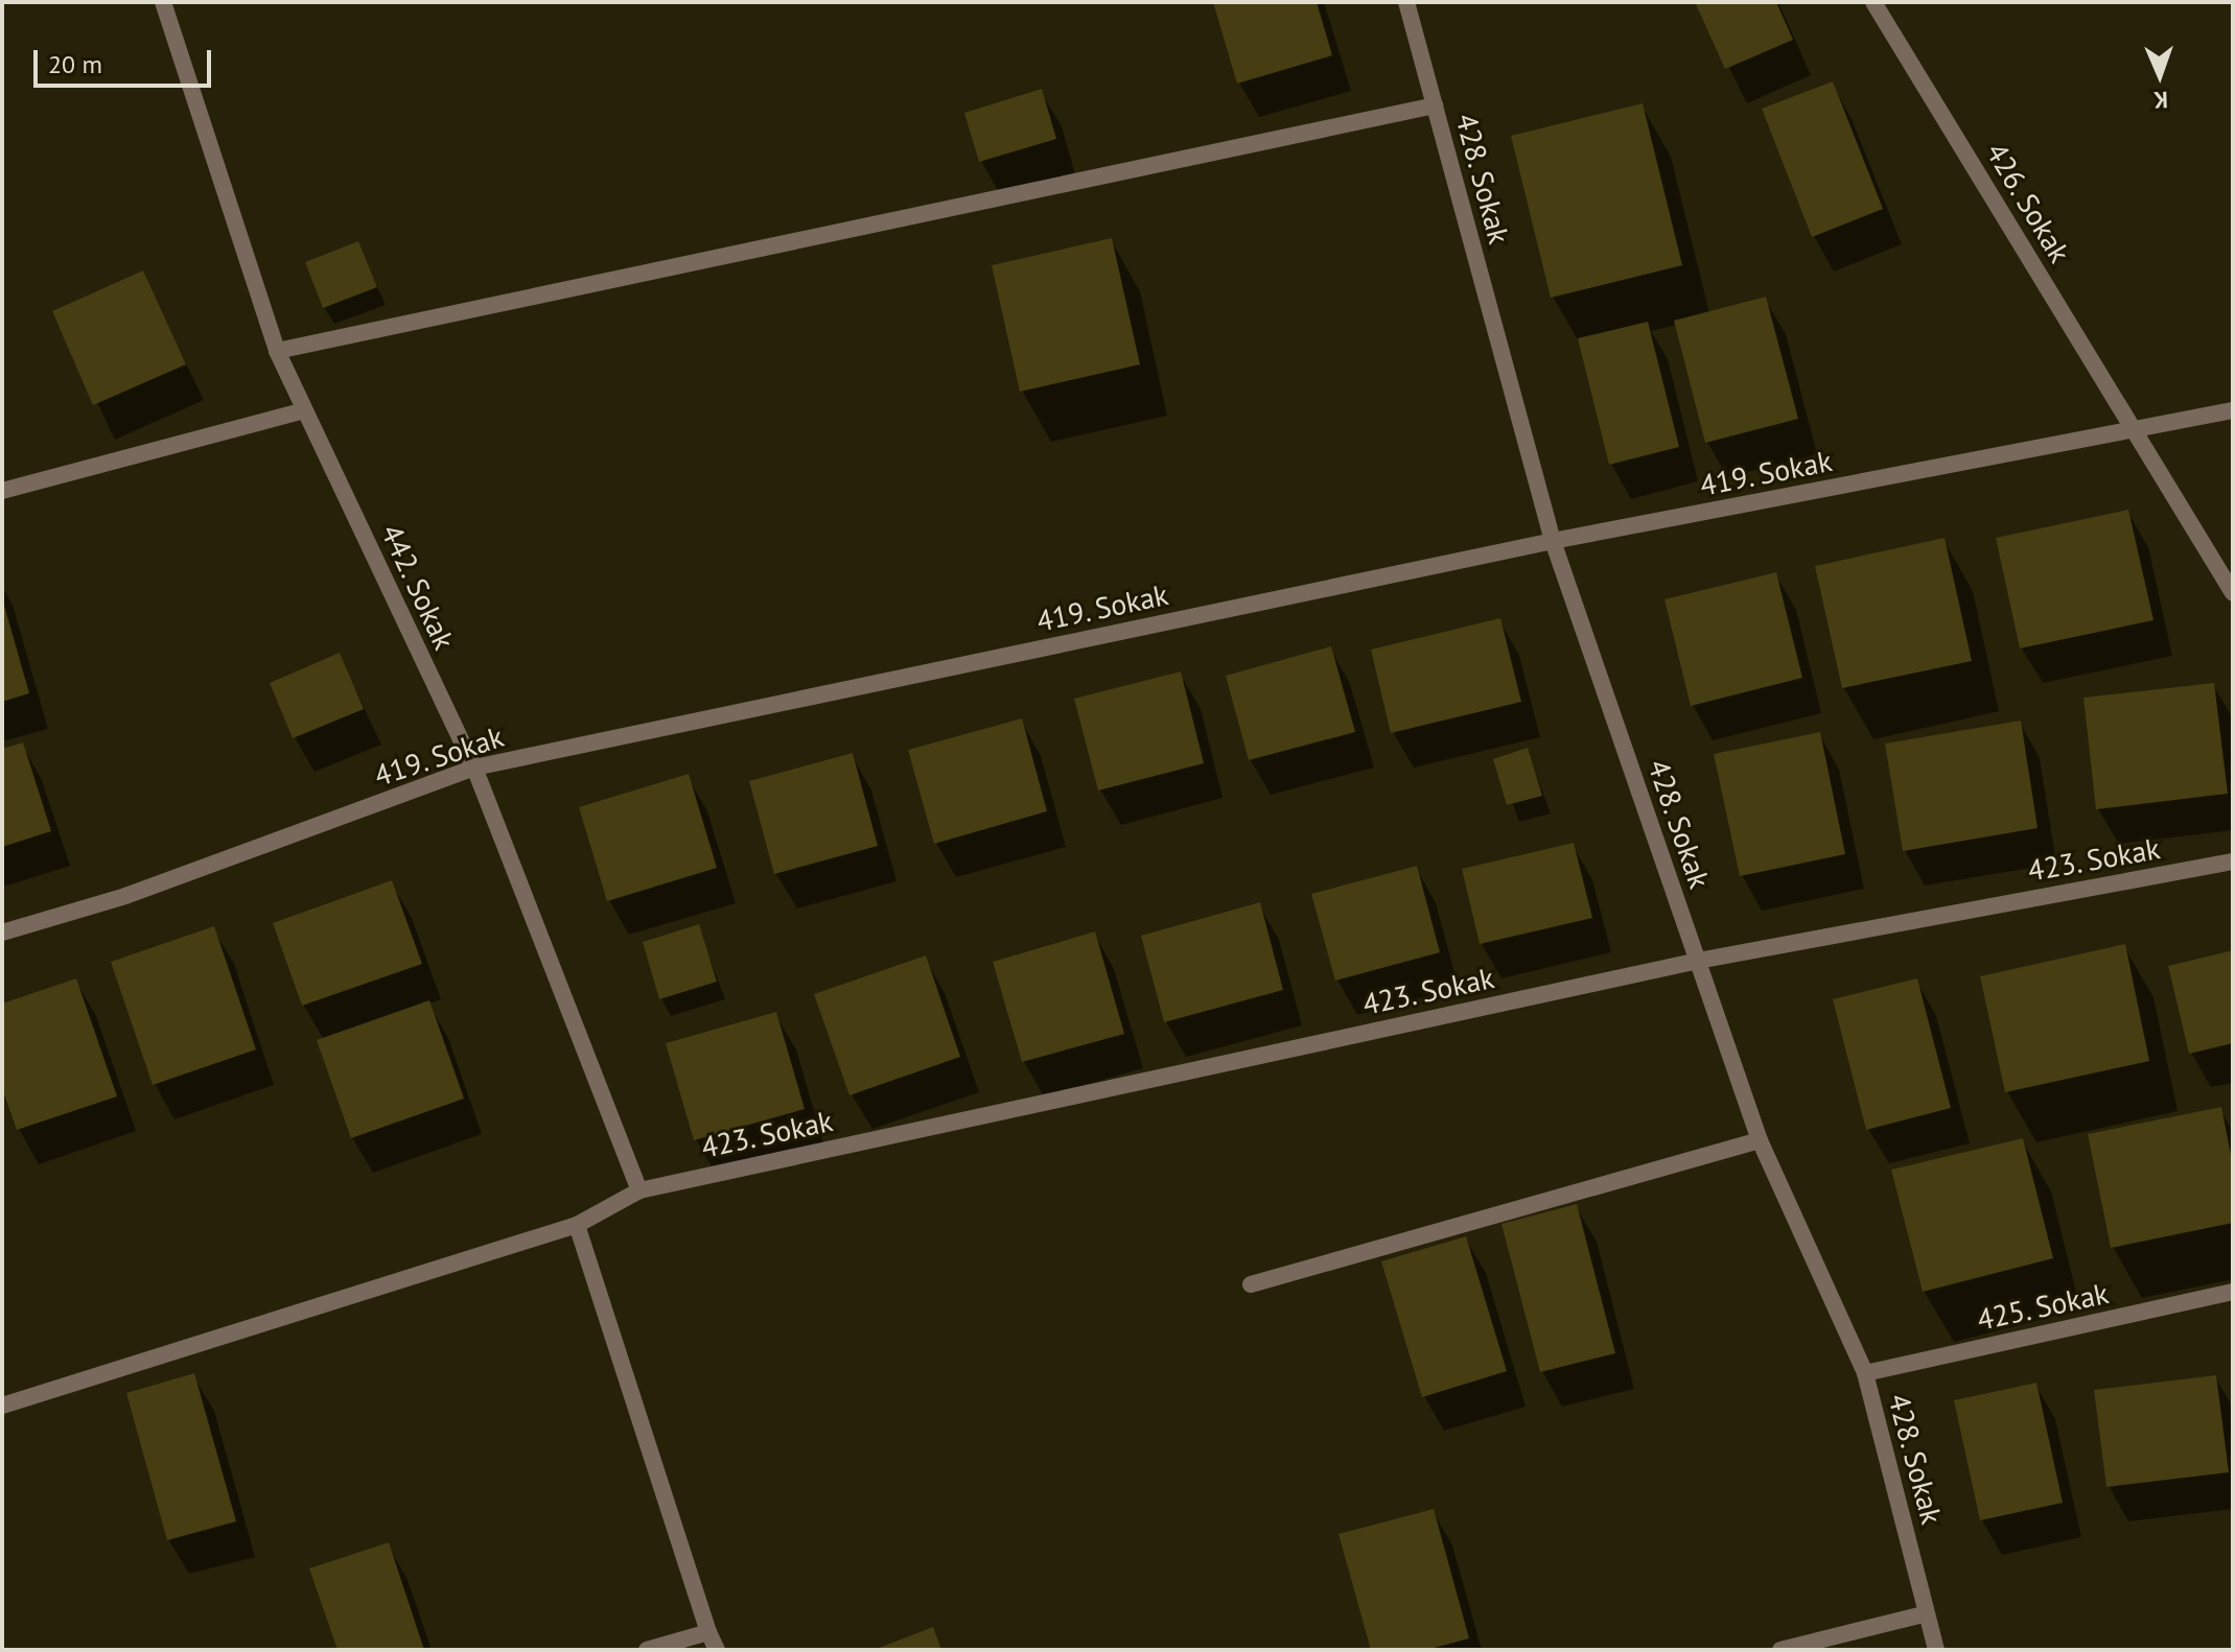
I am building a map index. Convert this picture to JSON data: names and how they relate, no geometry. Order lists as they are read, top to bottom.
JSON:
{
  "streets": {
    "street": [
      "428. Sokak",
      "426. Sokak",
      "419. Sokak",
      "442. Sokak",
      "423. Sokak",
      "425. Sokak"
    ]
  },
  "crossings": [
    ["428. Sokak", "419. Sokak"],
    ["428. Sokak", "423. Sokak"],
    ["428. Sokak", "425. Sokak"],
    ["426. Sokak", "419. Sokak"],
    ["419. Sokak", "442. Sokak"],
    ["442. Sokak", "423. Sokak"]
  ],
  "scale_bar": "20 m",
  "north": "bottom"
}
